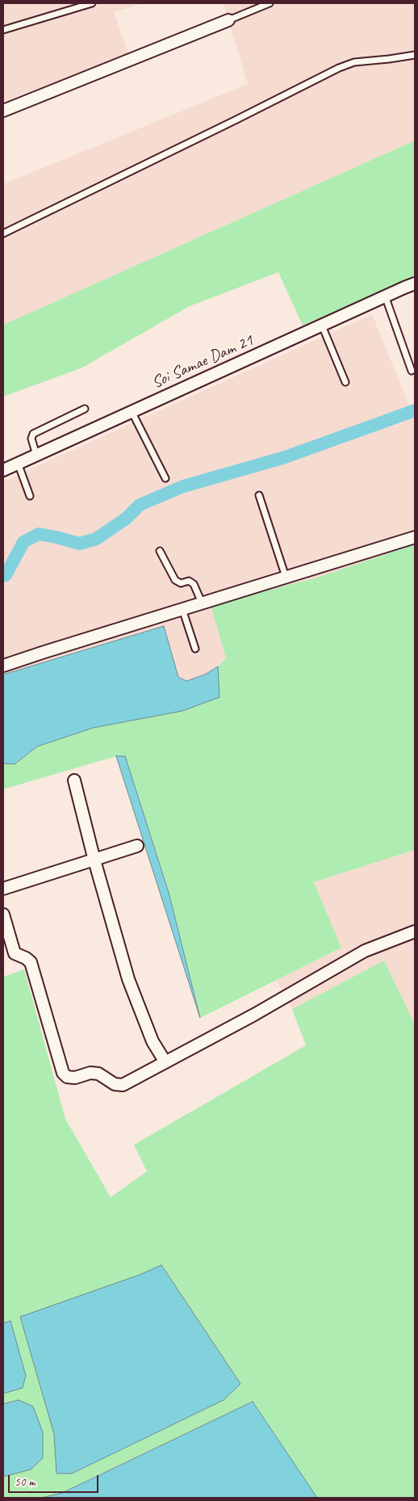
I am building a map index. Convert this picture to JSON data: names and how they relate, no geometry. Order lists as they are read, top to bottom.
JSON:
{
  "streets": {
    "street": ["Soi Samae Dam 21"]
  },
  "scale_bar": "50 m"
}
